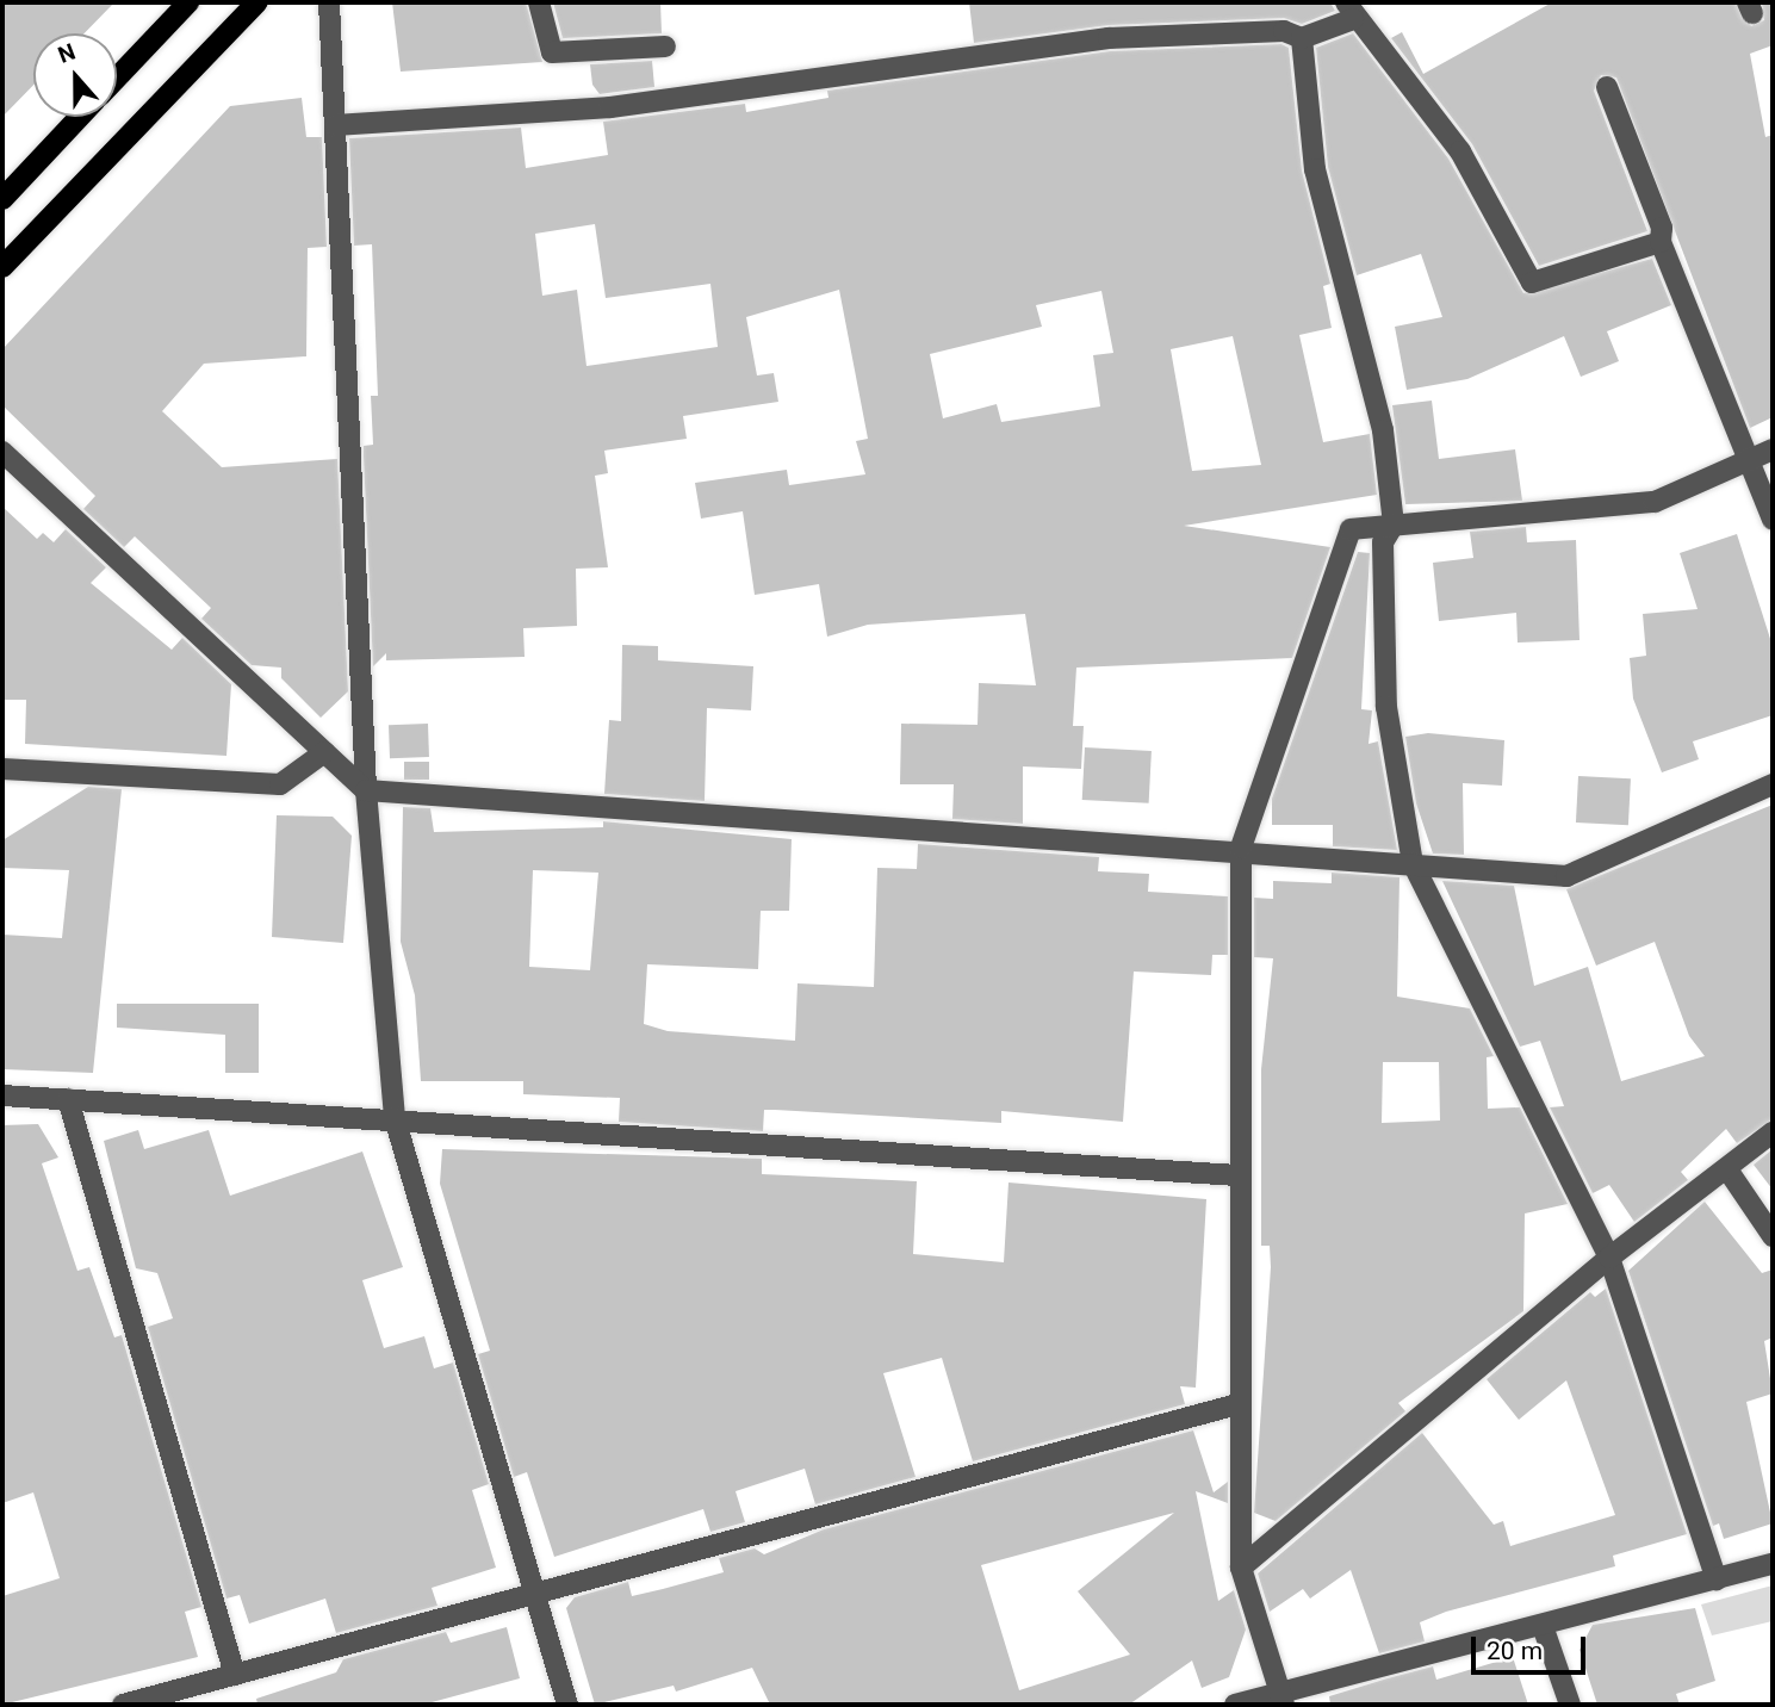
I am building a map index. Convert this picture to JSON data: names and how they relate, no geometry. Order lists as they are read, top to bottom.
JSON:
{
  "scale_bar": "20 m",
  "north": "top"
}
